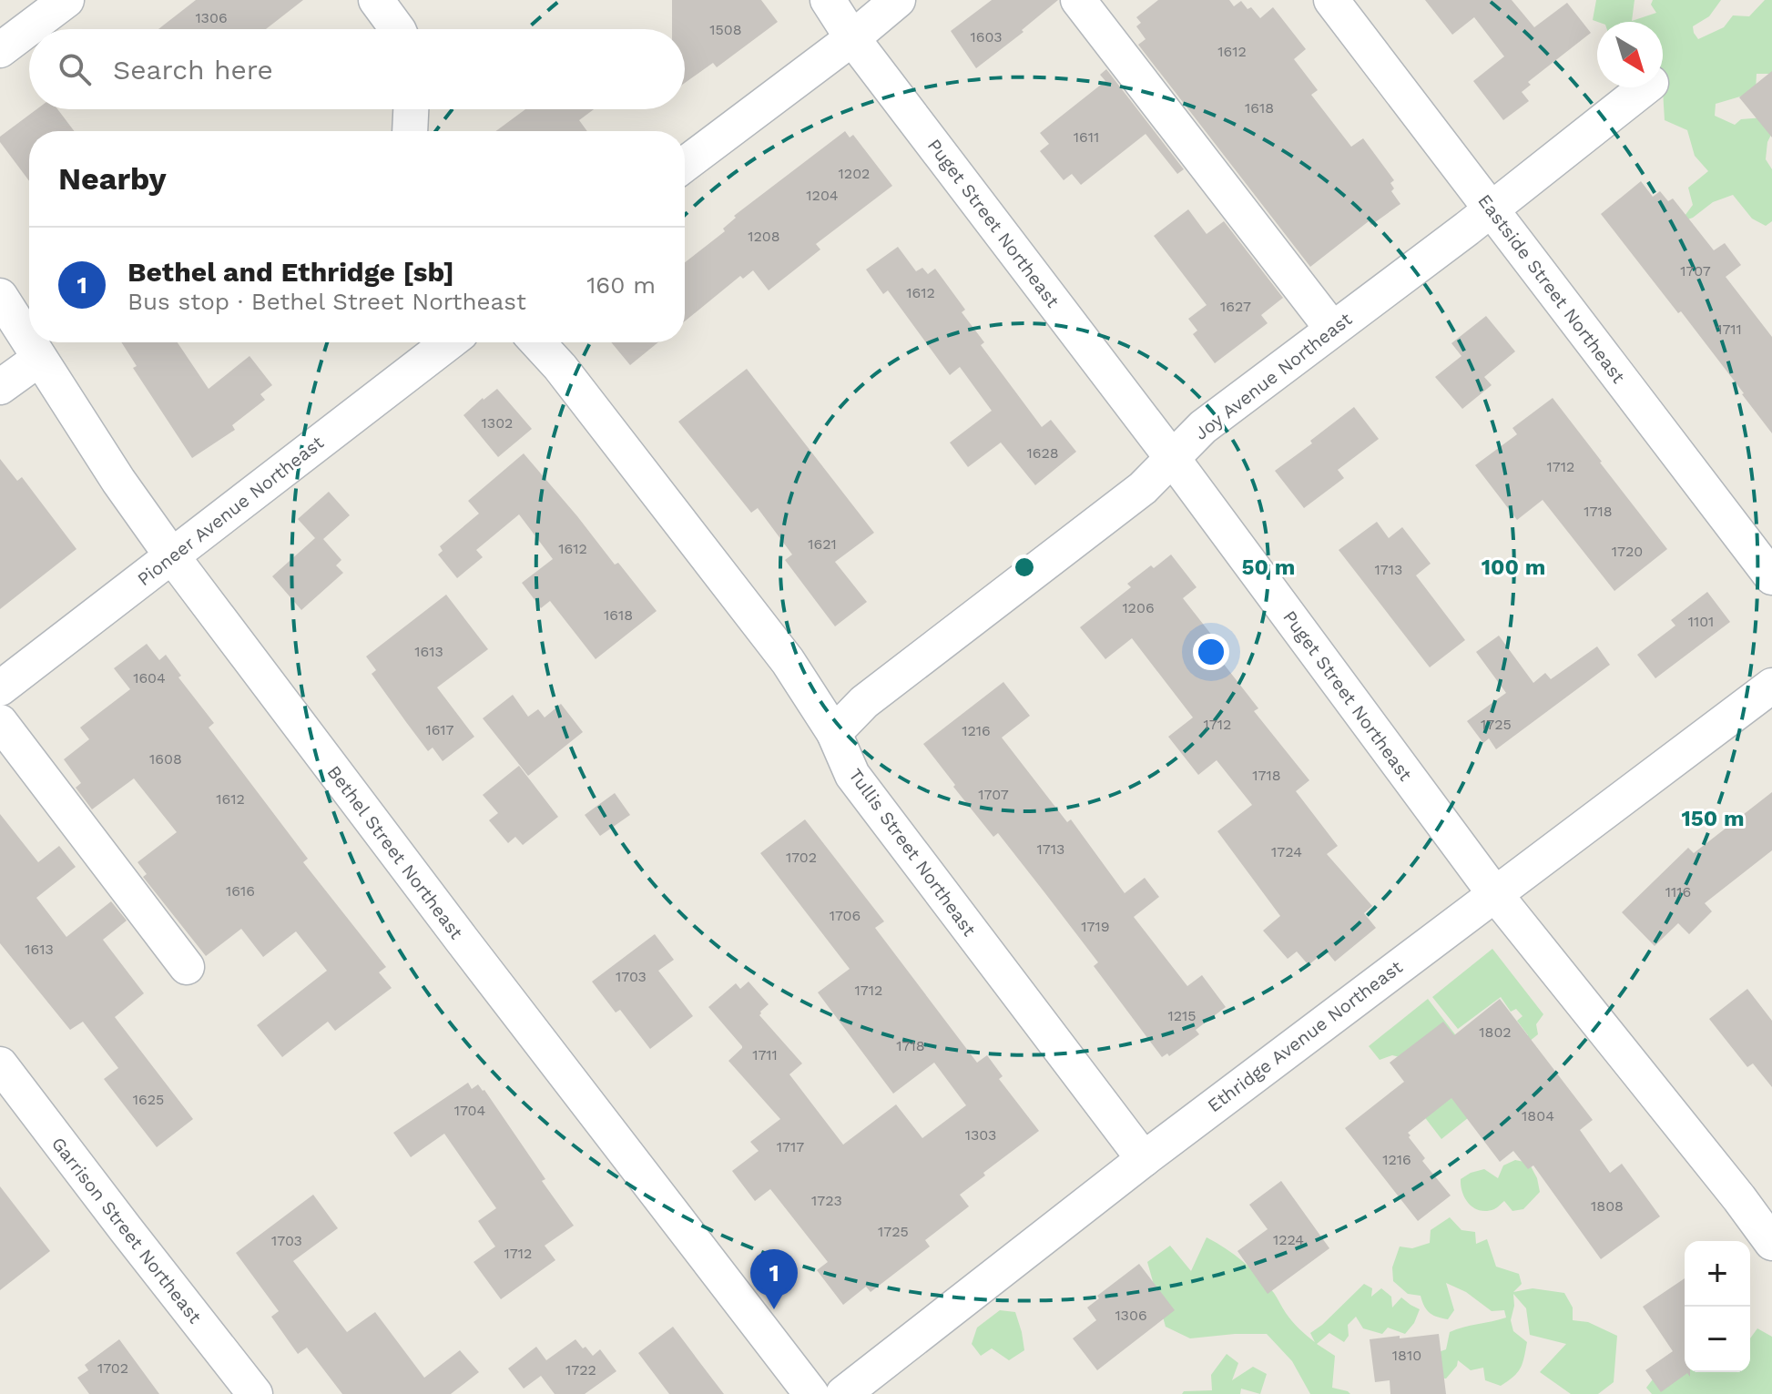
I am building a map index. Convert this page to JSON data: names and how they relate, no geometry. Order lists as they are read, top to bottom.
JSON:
{
  "streets": {
    "street": [
      "Puget Street Northeast",
      "Eastside Street Northeast",
      "Joy Avenue Northeast",
      "Pioneer Avenue Northeast",
      "Bethel Street Northeast",
      "Tullis Street Northeast",
      "Ethridge Avenue Northeast",
      "Garrison Street Northeast"
    ]
  },
  "crossings": [
    ["Puget Street Northeast", "Joy Avenue Northeast"],
    ["Puget Street Northeast", "Ethridge Avenue Northeast"],
    ["Eastside Street Northeast", "Joy Avenue Northeast"],
    ["Joy Avenue Northeast", "Tullis Street Northeast"],
    ["Pioneer Avenue Northeast", "Bethel Street Northeast"],
    ["Tullis Street Northeast", "Ethridge Avenue Northeast"]
  ],
  "house_numbers": [
    "1306",
    "1508",
    "1603",
    "1612",
    "1618",
    "1611",
    "1202",
    "1204",
    "1208",
    "1707",
    "1612",
    "1627",
    "1711",
    "1302",
    "1628",
    "1712",
    "1718",
    "1621",
    "1612",
    "1720",
    "1713",
    "1206",
    "1618",
    "1101",
    "1613",
    "1604",
    "1712",
    "1725",
    "1617",
    "1216",
    "1608",
    "1718",
    "1707",
    "1612",
    "1713",
    "1724",
    "1702",
    "1616",
    "1116",
    "1706",
    "1719",
    "1613",
    "1703",
    "1712",
    "1215",
    "1802",
    "1718",
    "1711",
    "1625",
    "1704",
    "1804",
    "1303",
    "1717",
    "1216",
    "1723",
    "1808",
    "1725",
    "1224",
    "1703",
    "1712",
    "1306",
    "1810",
    "1702",
    "1722"
  ],
  "north": "bottom right",
  "page": {
    "search": "Search here",
    "heading": "Nearby",
    "list": [
      {
        "mark": "1",
        "name": "Bethel and Ethridge [sb]",
        "note": "Bus stop · Bethel Street Northeast",
        "value": "160 m"
      }
    ],
    "map_buttons": ["+", "−"],
    "pins": "1"
  },
  "rings": ["50 m", "100 m", "150 m"]
}
